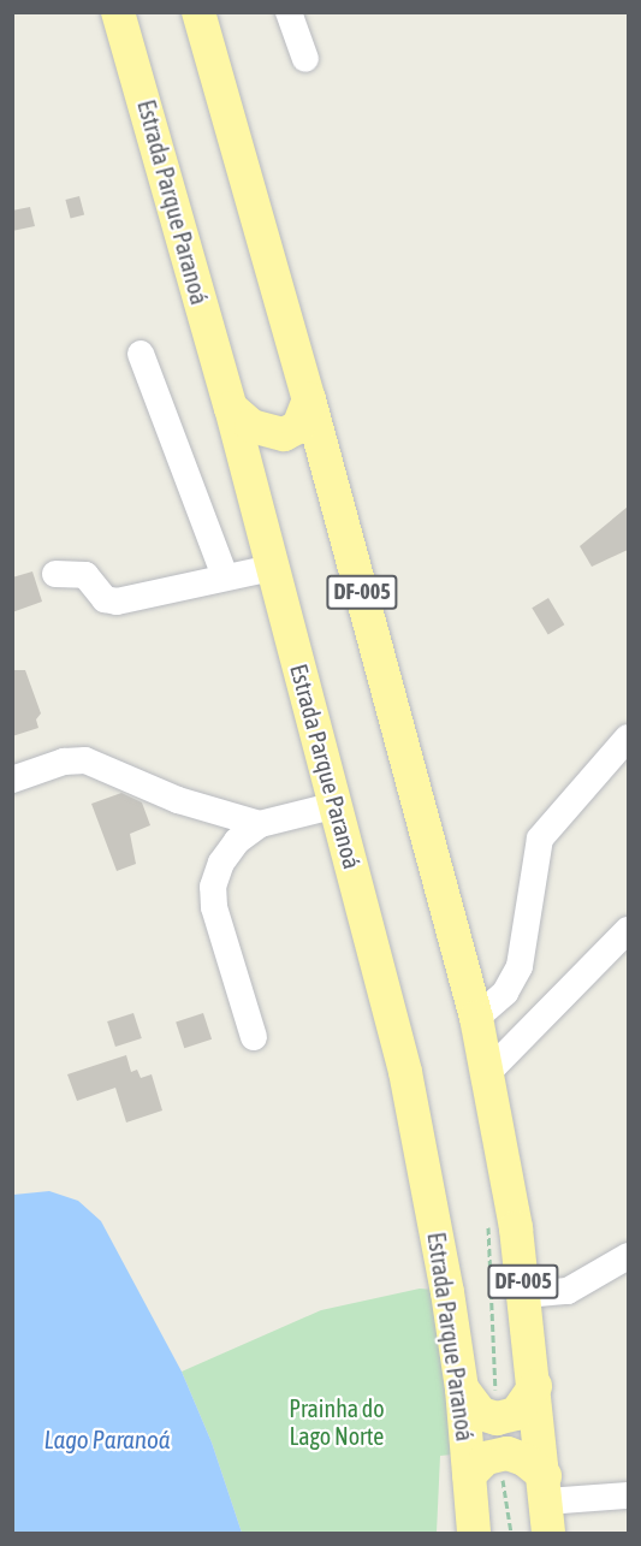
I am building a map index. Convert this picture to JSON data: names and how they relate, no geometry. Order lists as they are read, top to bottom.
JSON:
{
  "streets": {
    "main road": ["Estrada Parque Paranoá", "DF-005"]
  },
  "water": ["Lago Paranoá"],
  "parks": ["Prainha do Lago Norte"]
}
